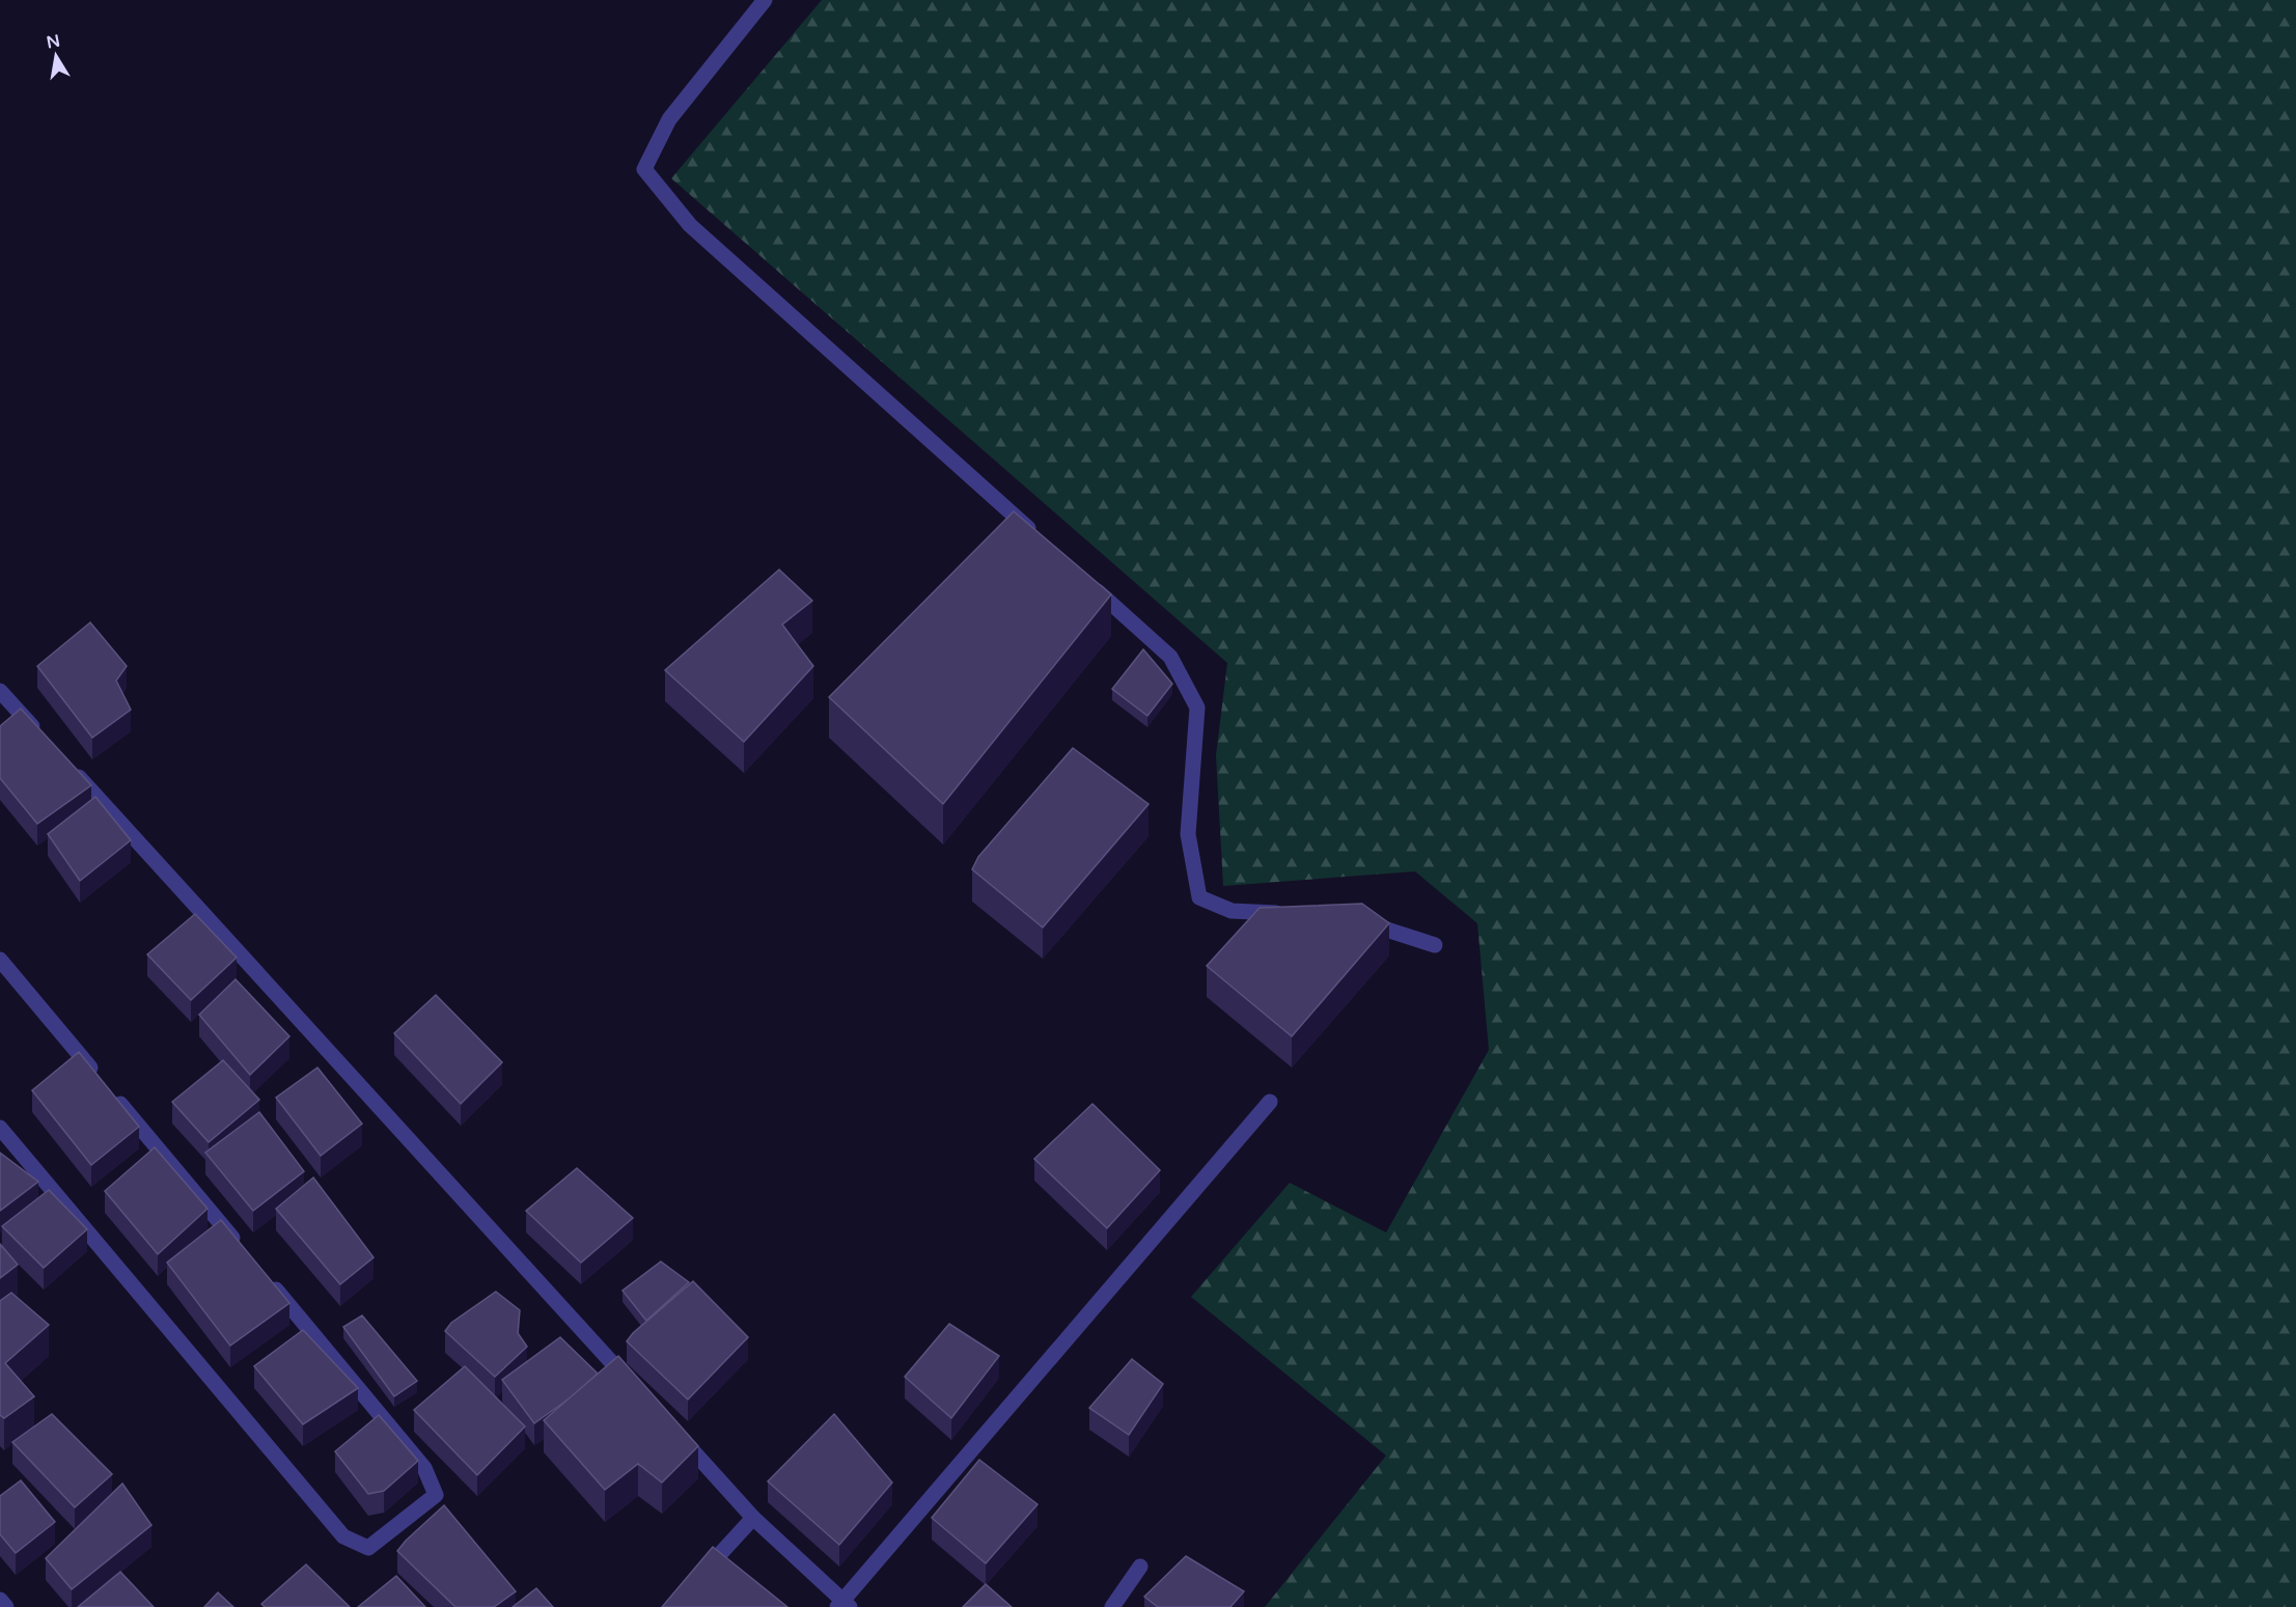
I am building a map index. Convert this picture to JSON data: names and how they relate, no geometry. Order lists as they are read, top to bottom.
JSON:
{
  "north": "top"
}
